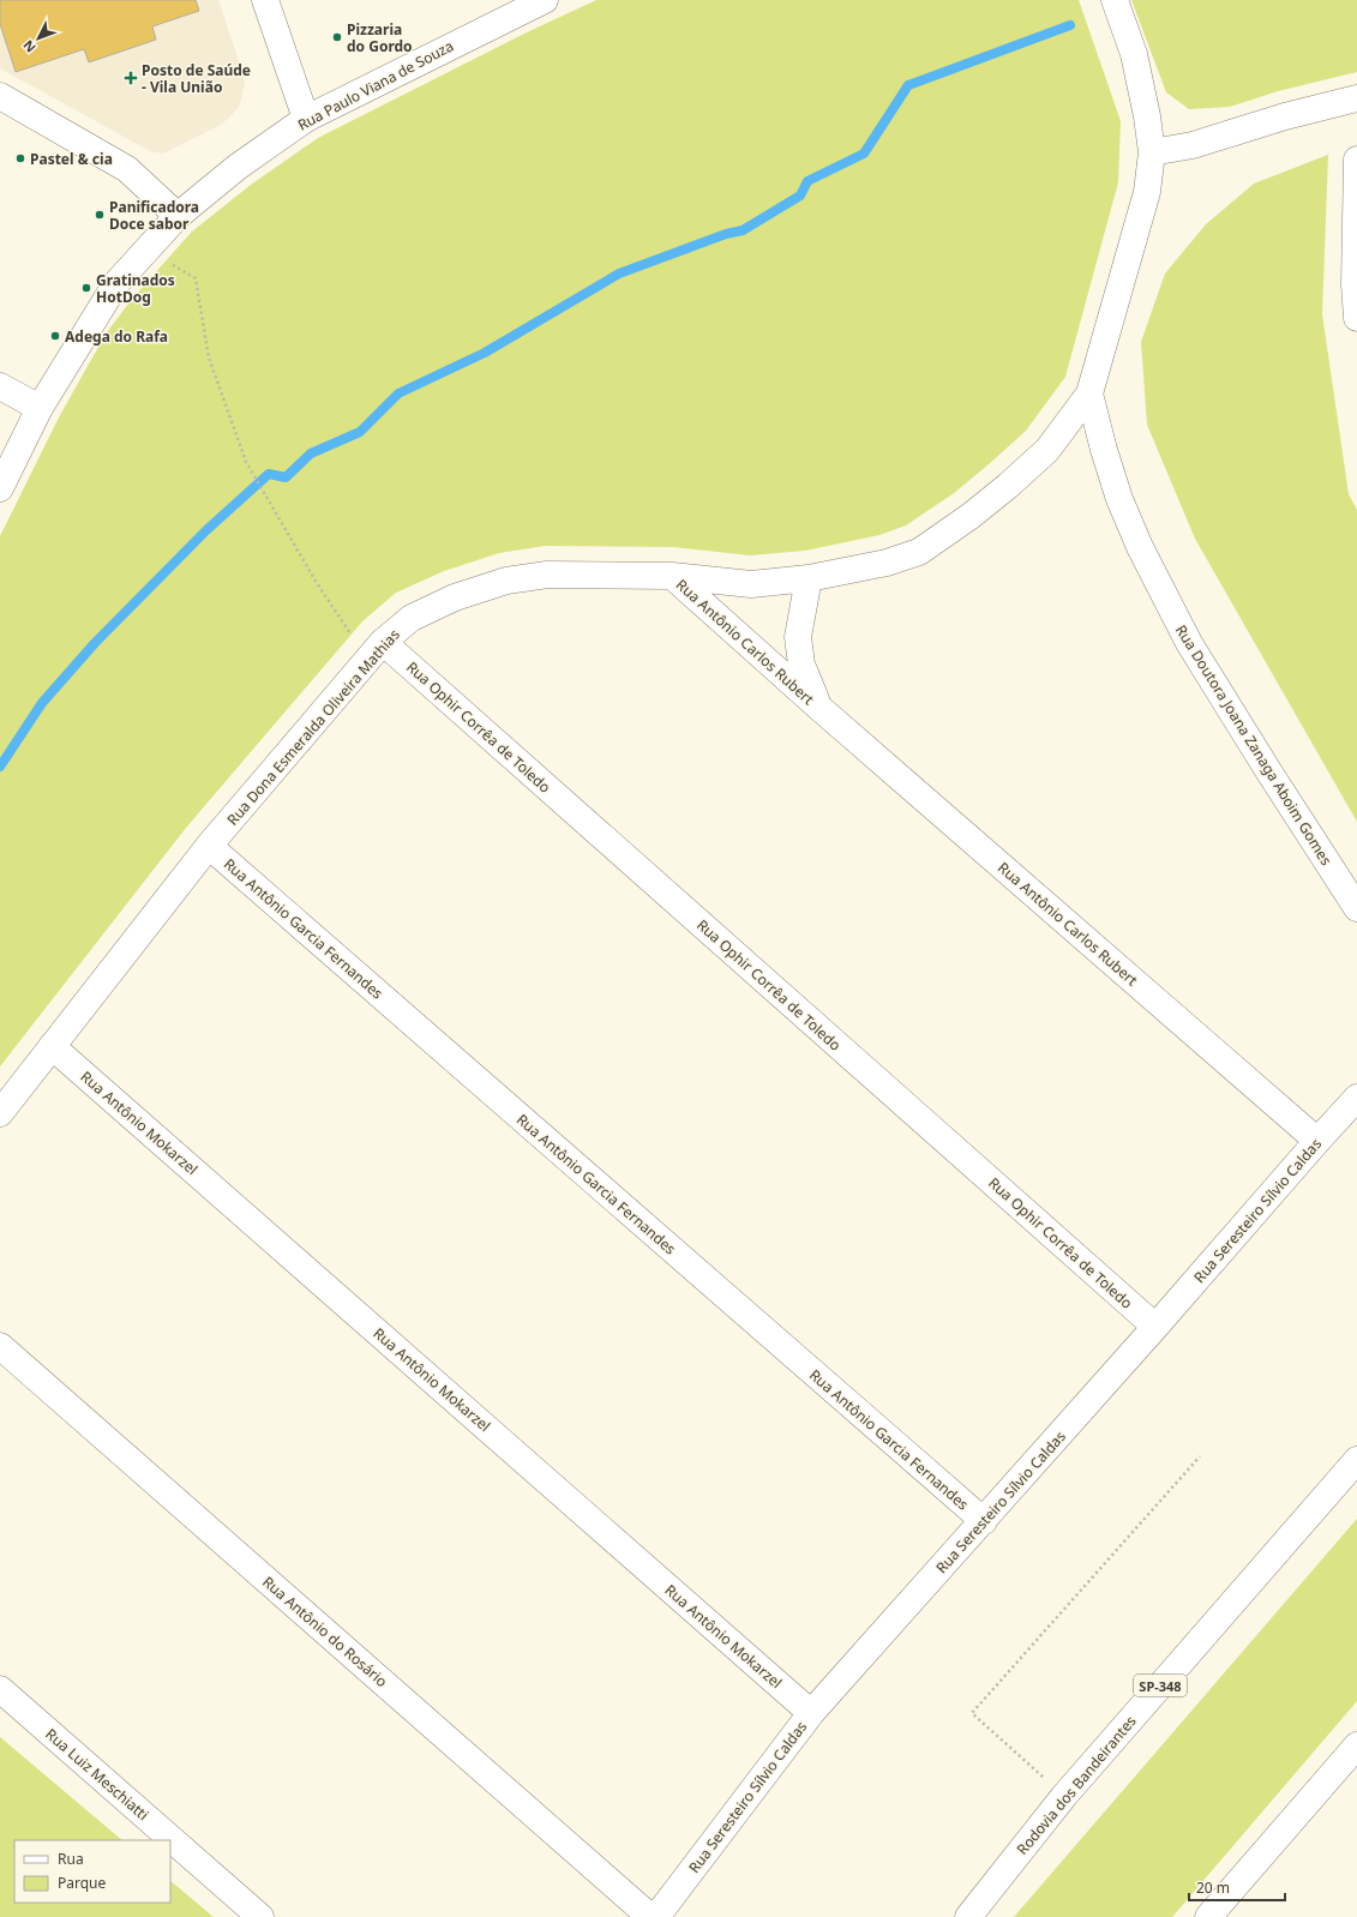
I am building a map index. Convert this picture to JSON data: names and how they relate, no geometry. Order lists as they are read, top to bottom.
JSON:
{
  "streets": {
    "main road": [
      "Rua Paulo Viana de Souza",
      "Rua Antônio Carlos Rubert",
      "Rua Dona Esmeralda Oliveira Mathias",
      "Rua Ophir Corrêa de Toledo",
      "Rua Doutora Joana Zanaga Aboim Gomes",
      "Rua Antônio Garcia Fernandes",
      "Rua Antônio Mokarzel",
      "Rua Seresteiro Sílvio Caldas",
      "Rua Antônio do Rosário",
      "SP-348",
      "Rua Luiz Meschiatti",
      "Rodovia dos Bandeirantes"
    ]
  },
  "crossings": [
    ["Rua Antônio Carlos Rubert", "Rua Dona Esmeralda Oliveira Mathias"],
    ["Rua Antônio Carlos Rubert", "Rua Seresteiro Sílvio Caldas"],
    ["Rua Dona Esmeralda Oliveira Mathias", "Rua Ophir Corrêa de Toledo"],
    ["Rua Dona Esmeralda Oliveira Mathias", "Rua Doutora Joana Zanaga Aboim Gomes"],
    ["Rua Dona Esmeralda Oliveira Mathias", "Rua Antônio Garcia Fernandes"],
    ["Rua Dona Esmeralda Oliveira Mathias", "Rua Antônio Mokarzel"],
    ["Rua Ophir Corrêa de Toledo", "Rua Seresteiro Sílvio Caldas"],
    ["Rua Antônio Garcia Fernandes", "Rua Seresteiro Sílvio Caldas"],
    ["Rua Antônio Mokarzel", "Rua Seresteiro Sílvio Caldas"]
  ],
  "places": {
    "other": [
      "Pizzaria do Gordo",
      "Pastel & cia",
      "Panificadora Doce sabor",
      "Gratinados HotDog",
      "Adega do Rafa"
    ],
    "health": ["Posto de Saúde - Vila União"]
  },
  "legend": ["Rua", "Parque"],
  "scale_bar": "20 m",
  "north": "bottom left"
}
